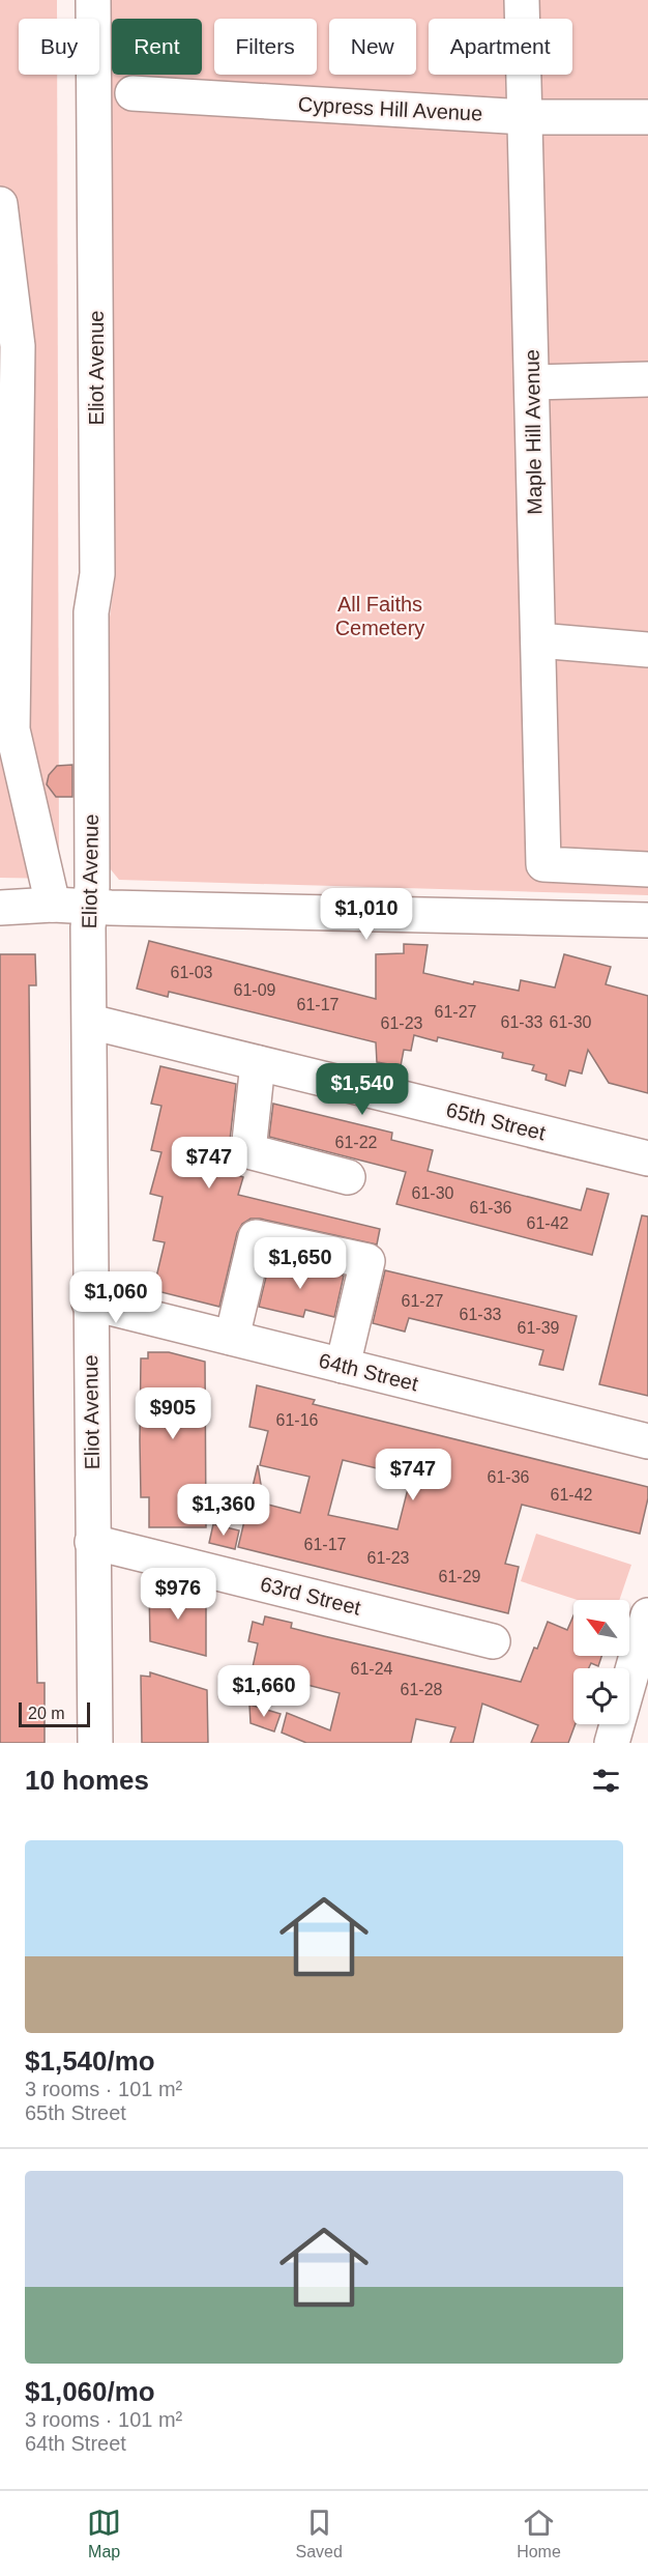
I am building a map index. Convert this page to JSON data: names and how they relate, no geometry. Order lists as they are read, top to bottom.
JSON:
{
  "streets": {
    "street": [
      "Cypress Hill Avenue",
      "Eliot Avenue",
      "Maple Hill Avenue",
      "65th Street",
      "64th Street",
      "63rd Street"
    ]
  },
  "crossings": [
    ["Cypress Hill Avenue", "Maple Hill Avenue"],
    ["Eliot Avenue", "65th Street"],
    ["Eliot Avenue", "64th Street"],
    ["Eliot Avenue", "63rd Street"]
  ],
  "parks": ["All Faiths Cemetery"],
  "house_numbers": [
    "61-03",
    "61-09",
    "61-17",
    "61-27",
    "61-33",
    "61-30",
    "61-23",
    "61-22",
    "61-30",
    "61-36",
    "61-42",
    "61-27",
    "61-33",
    "61-39",
    "61-16",
    "61-36",
    "61-42",
    "61-17",
    "61-23",
    "61-29",
    "61-24",
    "61-28"
  ],
  "scale_bar": "20 m",
  "north": "top left",
  "page": {
    "chip": [
      "Buy",
      "Rent",
      "Filters",
      "New",
      "Apartment"
    ],
    "price": [
      "$1,010",
      "$1,540",
      "$747",
      "$1,650",
      "$1,060",
      "$905",
      "$747",
      "$1,360",
      "$976",
      "$1,660"
    ],
    "scale": "20 m",
    "heading": "10 homes",
    "list": [
      {
        "name": "$1,540/mo",
        "note": "3 rooms · 101 m² · 65th Street"
      },
      {
        "name": "$1,060/mo",
        "note": "3 rooms · 101 m² · 64th Street"
      }
    ],
    "tabs": ["Map", "Saved", "Home"]
  }
}
